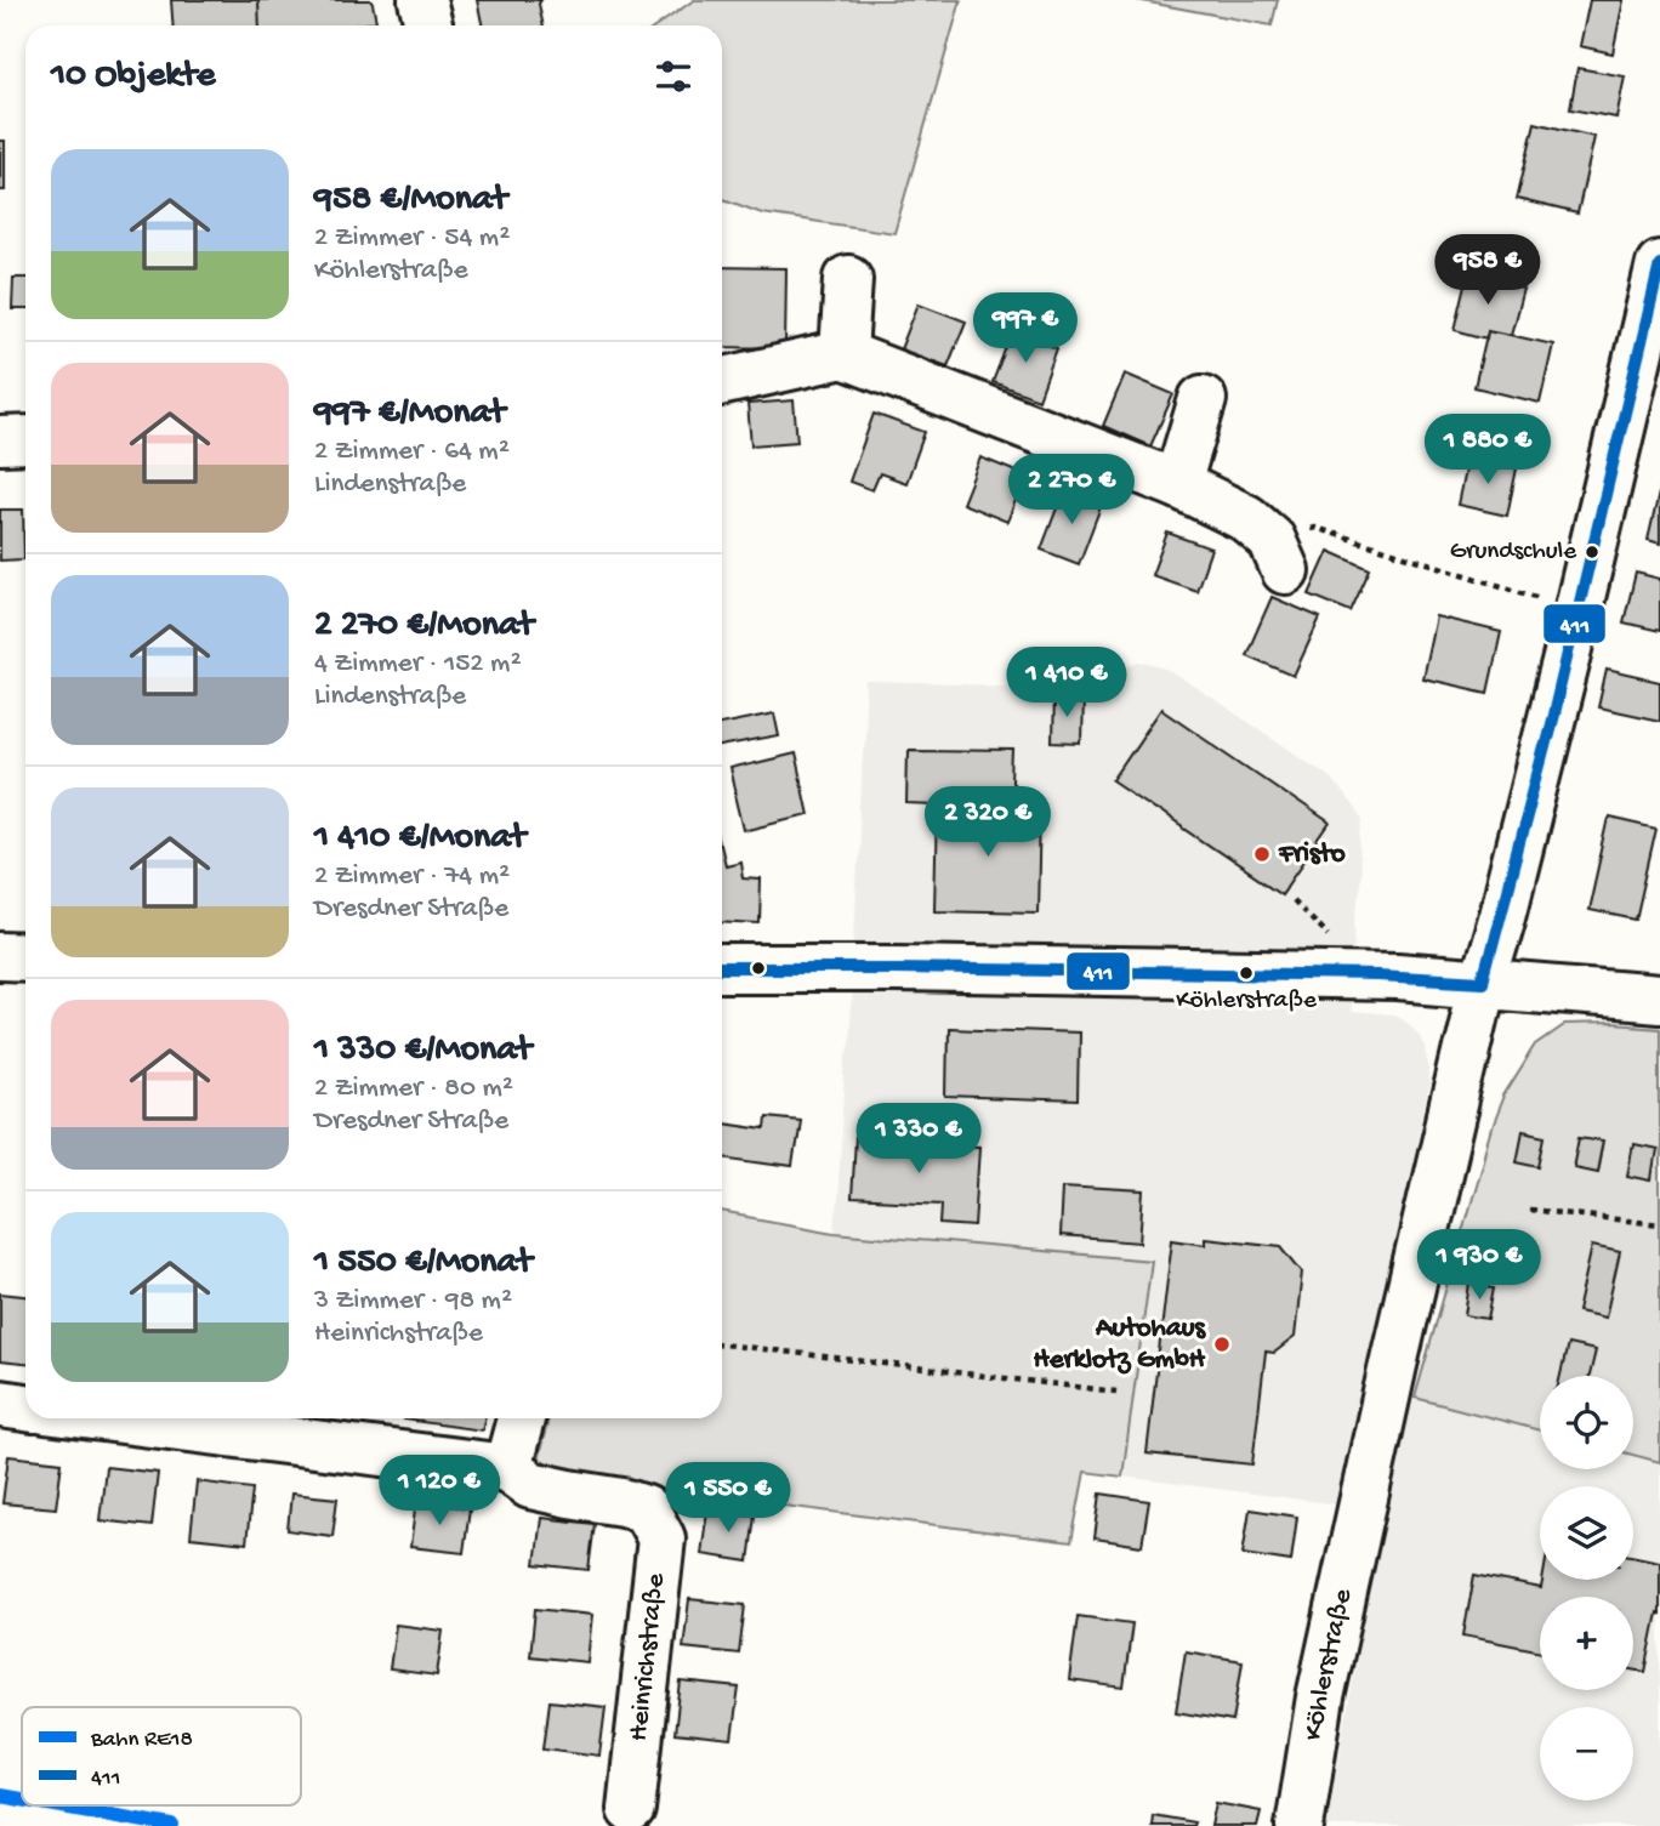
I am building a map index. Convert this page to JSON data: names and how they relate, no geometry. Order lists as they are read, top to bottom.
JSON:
{
  "streets": {
    "street": ["Heinrichstraße", "Köhlerstraße"]
  },
  "places": [
    "Grundschule",
    "Fristo",
    "Köhlerstraße",
    "Autohaus Herklotz GmbH"
  ],
  "lines": ["transit line 411", "rail line RE18"],
  "legend": ["Bahn RE18", "411"],
  "page": {
    "heading": "10 Objekte",
    "list": [
      {
        "name": "958 €/Monat",
        "note": "2 Zimmer · 54 m² · Köhlerstraße"
      },
      {
        "name": "997 €/Monat",
        "note": "2 Zimmer · 64 m² · Lindenstraße"
      },
      {
        "name": "2 270 €/Monat",
        "note": "4 Zimmer · 152 m² · Lindenstraße"
      },
      {
        "name": "1 410 €/Monat",
        "note": "2 Zimmer · 74 m² · Dresdner Straße"
      },
      {
        "name": "1 330 €/Monat",
        "note": "2 Zimmer · 80 m² · Dresdner Straße"
      },
      {
        "name": "1 550 €/Monat",
        "note": "3 Zimmer · 98 m² · Heinrichstraße"
      }
    ],
    "price": [
      "958 €",
      "997 €",
      "1 880 €",
      "2 270 €",
      "1 410 €",
      "2 320 €",
      "1 330 €",
      "1 930 €",
      "1 120 €",
      "1 550 €"
    ],
    "map_buttons": ["+", "−"]
  }
}
